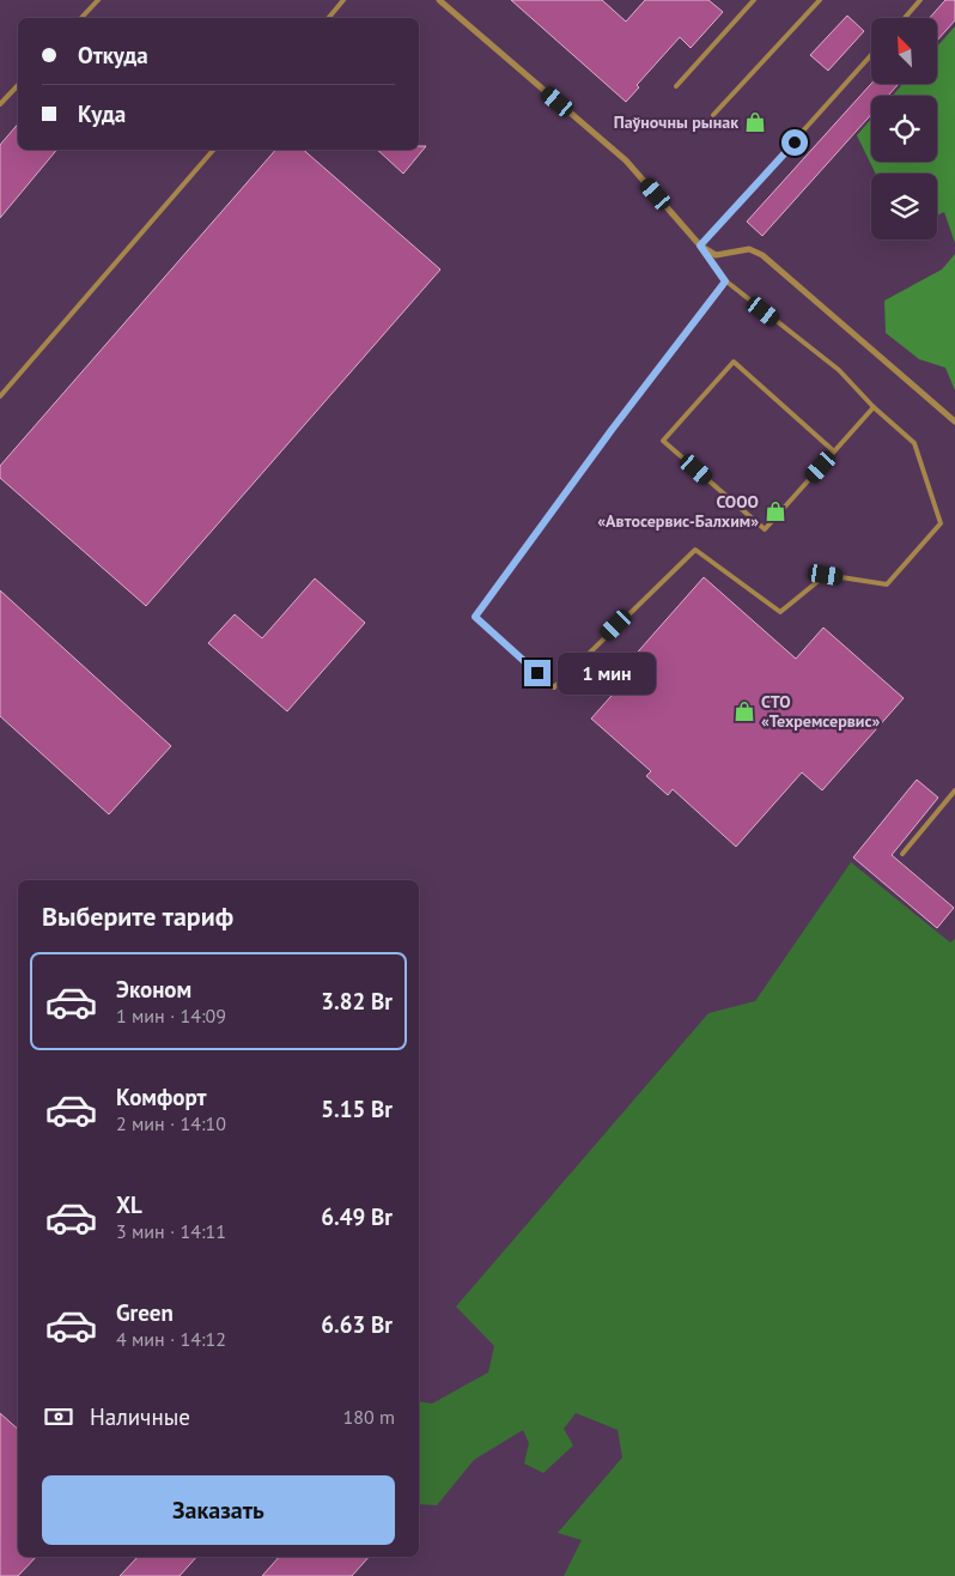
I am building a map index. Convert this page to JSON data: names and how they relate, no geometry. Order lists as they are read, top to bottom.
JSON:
{
  "places": {
    "shop": ["Паўночны рынак", "СООО «Автосервис-Балхим»", "СТО «Техремсервис»"]
  },
  "north": "top left",
  "page": {
    "banner": ["Откуда", "Куда"],
    "bubble": "1 мин",
    "heading": "Выберите тариф",
    "list": [
      {
        "name": "Эконом",
        "note": "1 мин · 14:09",
        "value": "3.82 Br"
      },
      {
        "name": "Комфорт",
        "note": "2 мин · 14:10",
        "value": "5.15 Br"
      },
      {
        "name": "XL",
        "note": "3 мин · 14:11",
        "value": "6.49 Br"
      },
      {
        "name": "Green",
        "note": "4 мин · 14:12",
        "value": "6.63 Br"
      }
    ],
    "pay": ["Наличные", "180 m"],
    "buttons": "Заказать"
  }
}
